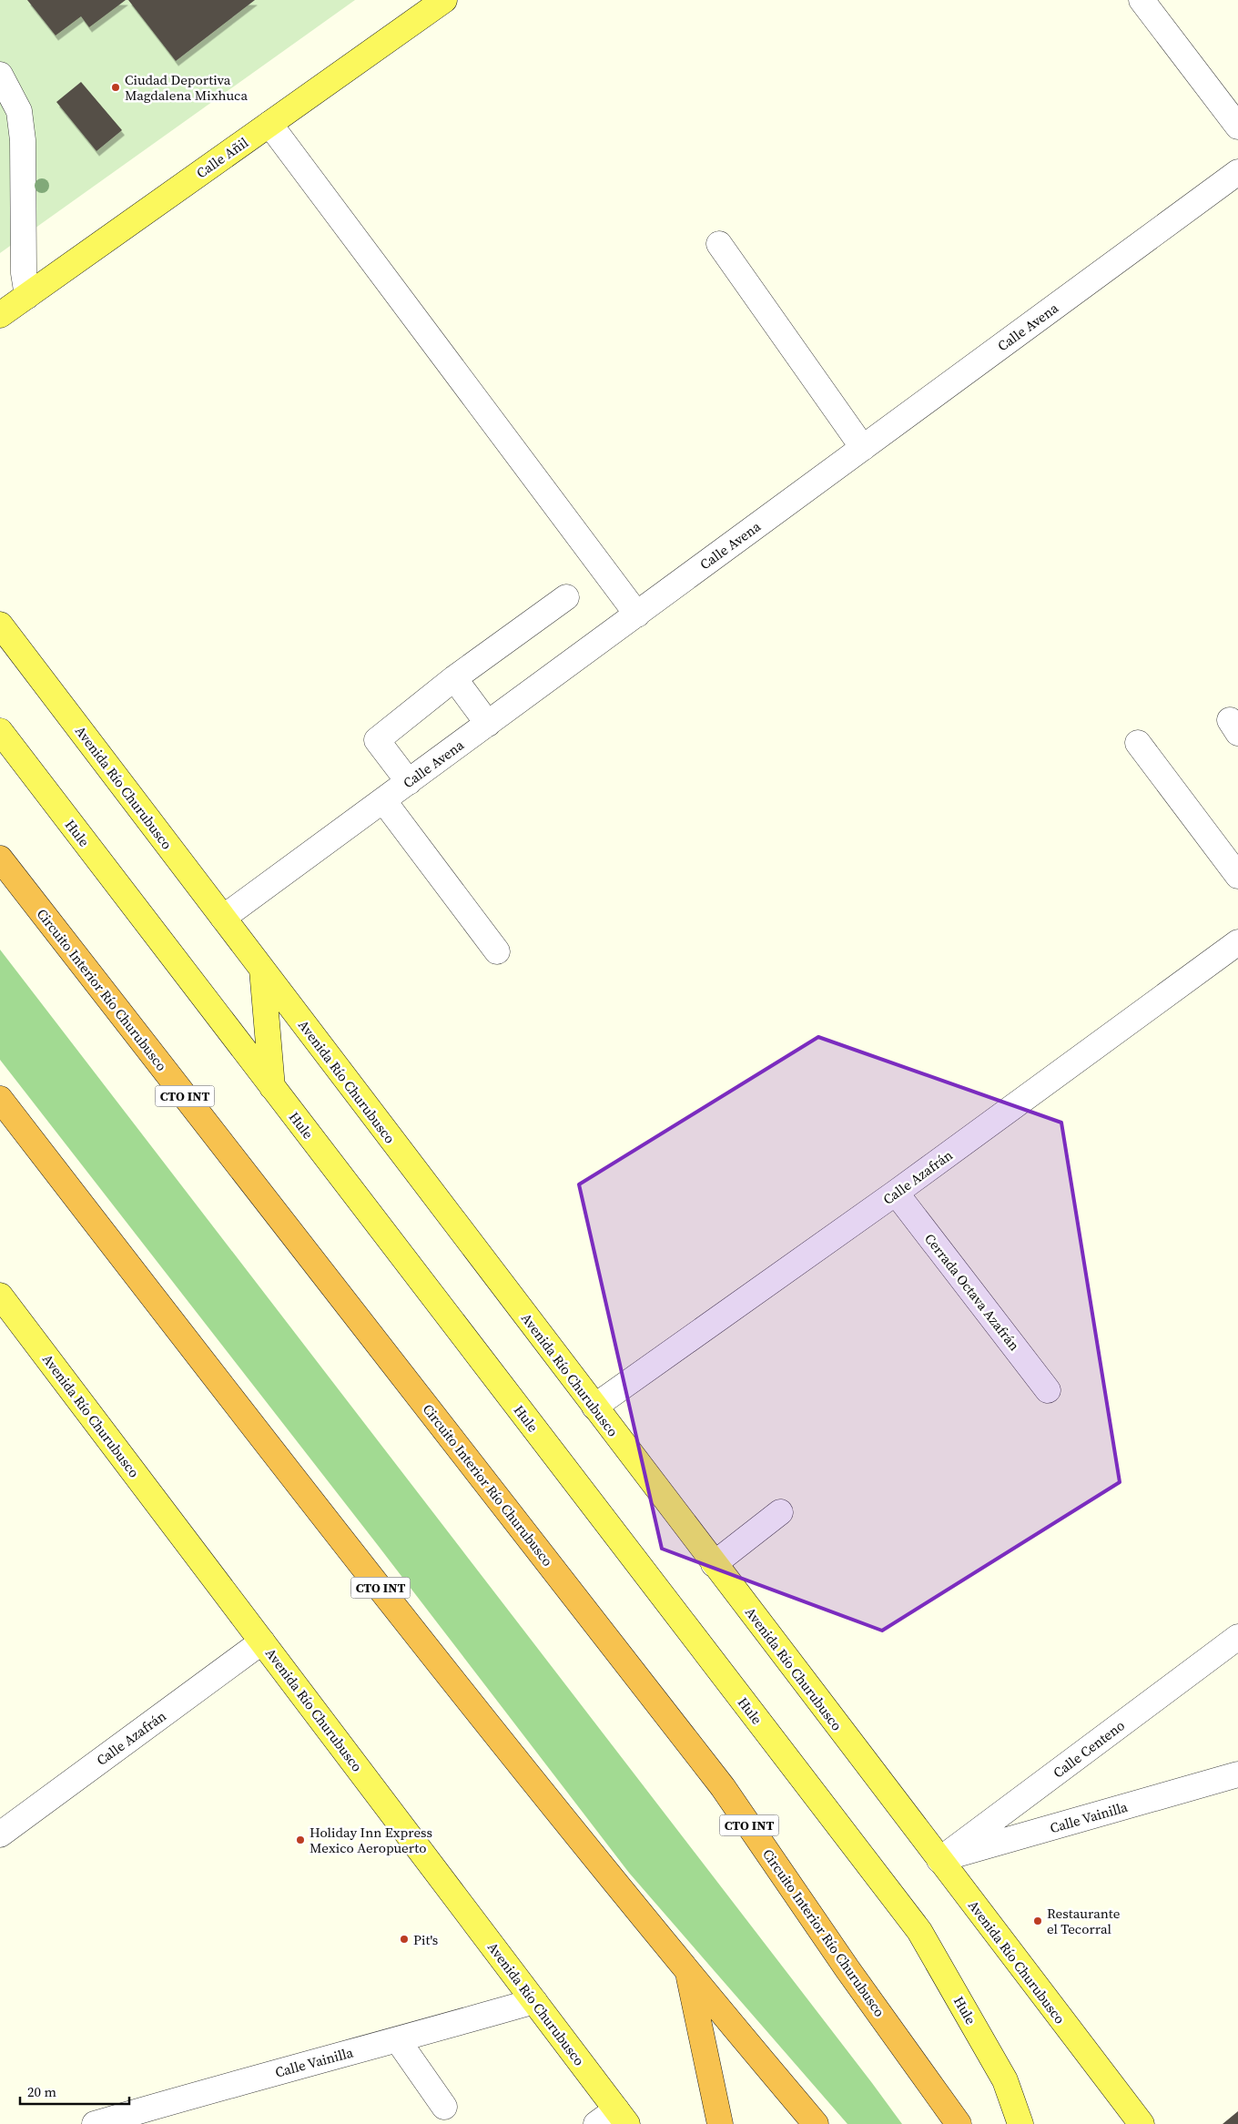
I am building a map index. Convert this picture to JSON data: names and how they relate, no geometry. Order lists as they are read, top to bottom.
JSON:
{
  "streets": {
    "highway": ["Circuito Interior Río Churubusco", "CTO INT"],
    "main road": ["Calle Añil", "Avenida Río Churubusco", "Hule"],
    "street": [
      "Calle Avena",
      "Calle Azafrán",
      "Cerrada Octava Azafrán",
      "Calle Centeno",
      "Calle Vainilla"
    ]
  },
  "crossings": [
    ["Calle Avena", "Avenida Río Churubusco"],
    ["Avenida Río Churubusco", "Calle Azafrán"],
    ["Avenida Río Churubusco", "Calle Centeno"],
    ["Avenida Río Churubusco", "Calle Vainilla"],
    ["Calle Azafrán", "Cerrada Octava Azafrán"],
    ["Calle Centeno", "Calle Vainilla"]
  ],
  "places": [
    "Ciudad Deportiva Magdalena Mixhuca",
    "Holiday Inn Express Mexico Aeropuerto",
    "Restaurante el Tecorral",
    "Pit's"
  ],
  "scale_bar": "20 m"
}
